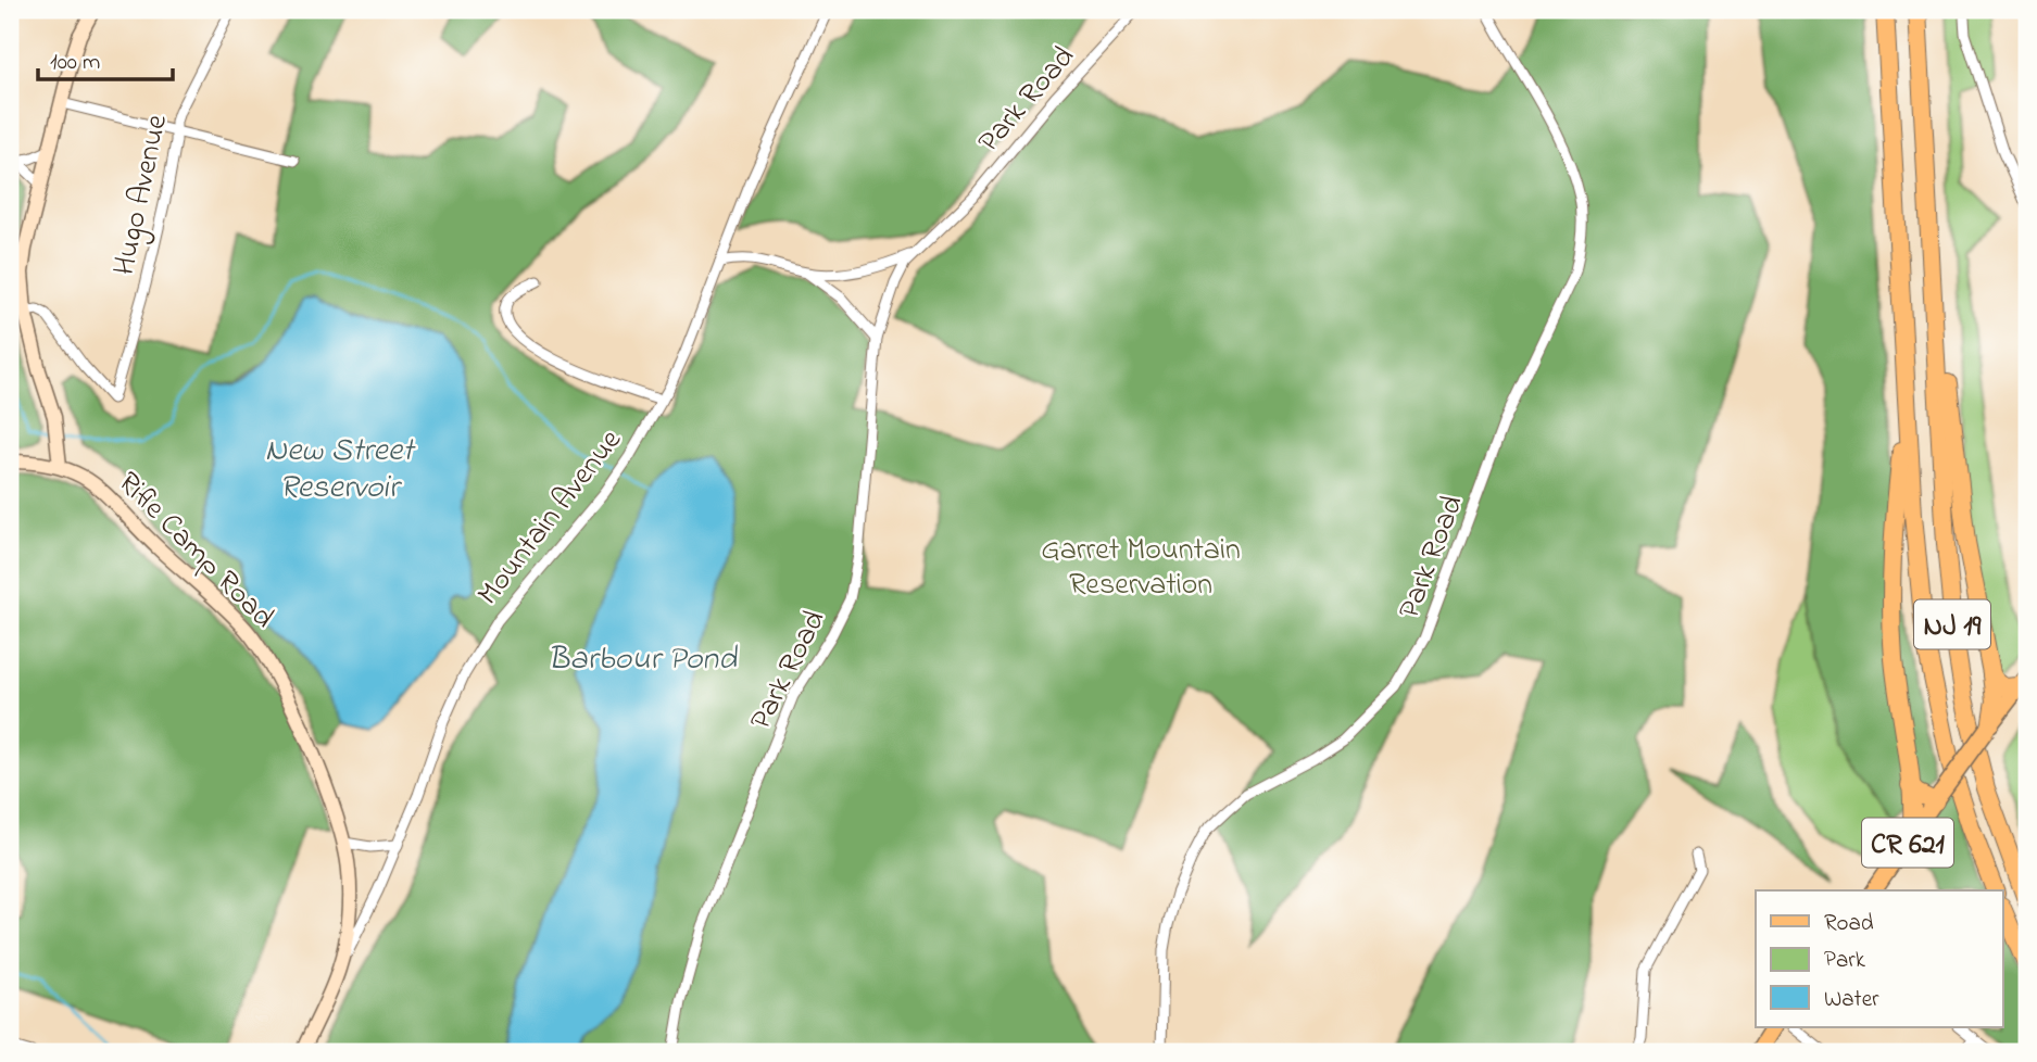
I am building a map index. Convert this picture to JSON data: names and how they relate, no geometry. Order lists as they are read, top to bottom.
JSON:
{
  "streets": {
    "highway": ["NJ 19"],
    "main road": ["CR 621"],
    "street": [
      "Park Road",
      "Hugo Avenue",
      "Mountain Avenue",
      "Rifle Camp Road"
    ]
  },
  "crossings": [
    ["Park Road", "Mountain Avenue"],
    ["Mountain Avenue", "Rifle Camp Road"]
  ],
  "water": ["New Street Reservoir", "Barbour Pond"],
  "parks": ["Garret Mountain Reservation"],
  "legend": ["Road", "Park", "Water"],
  "scale_bar": "100 m"
}
